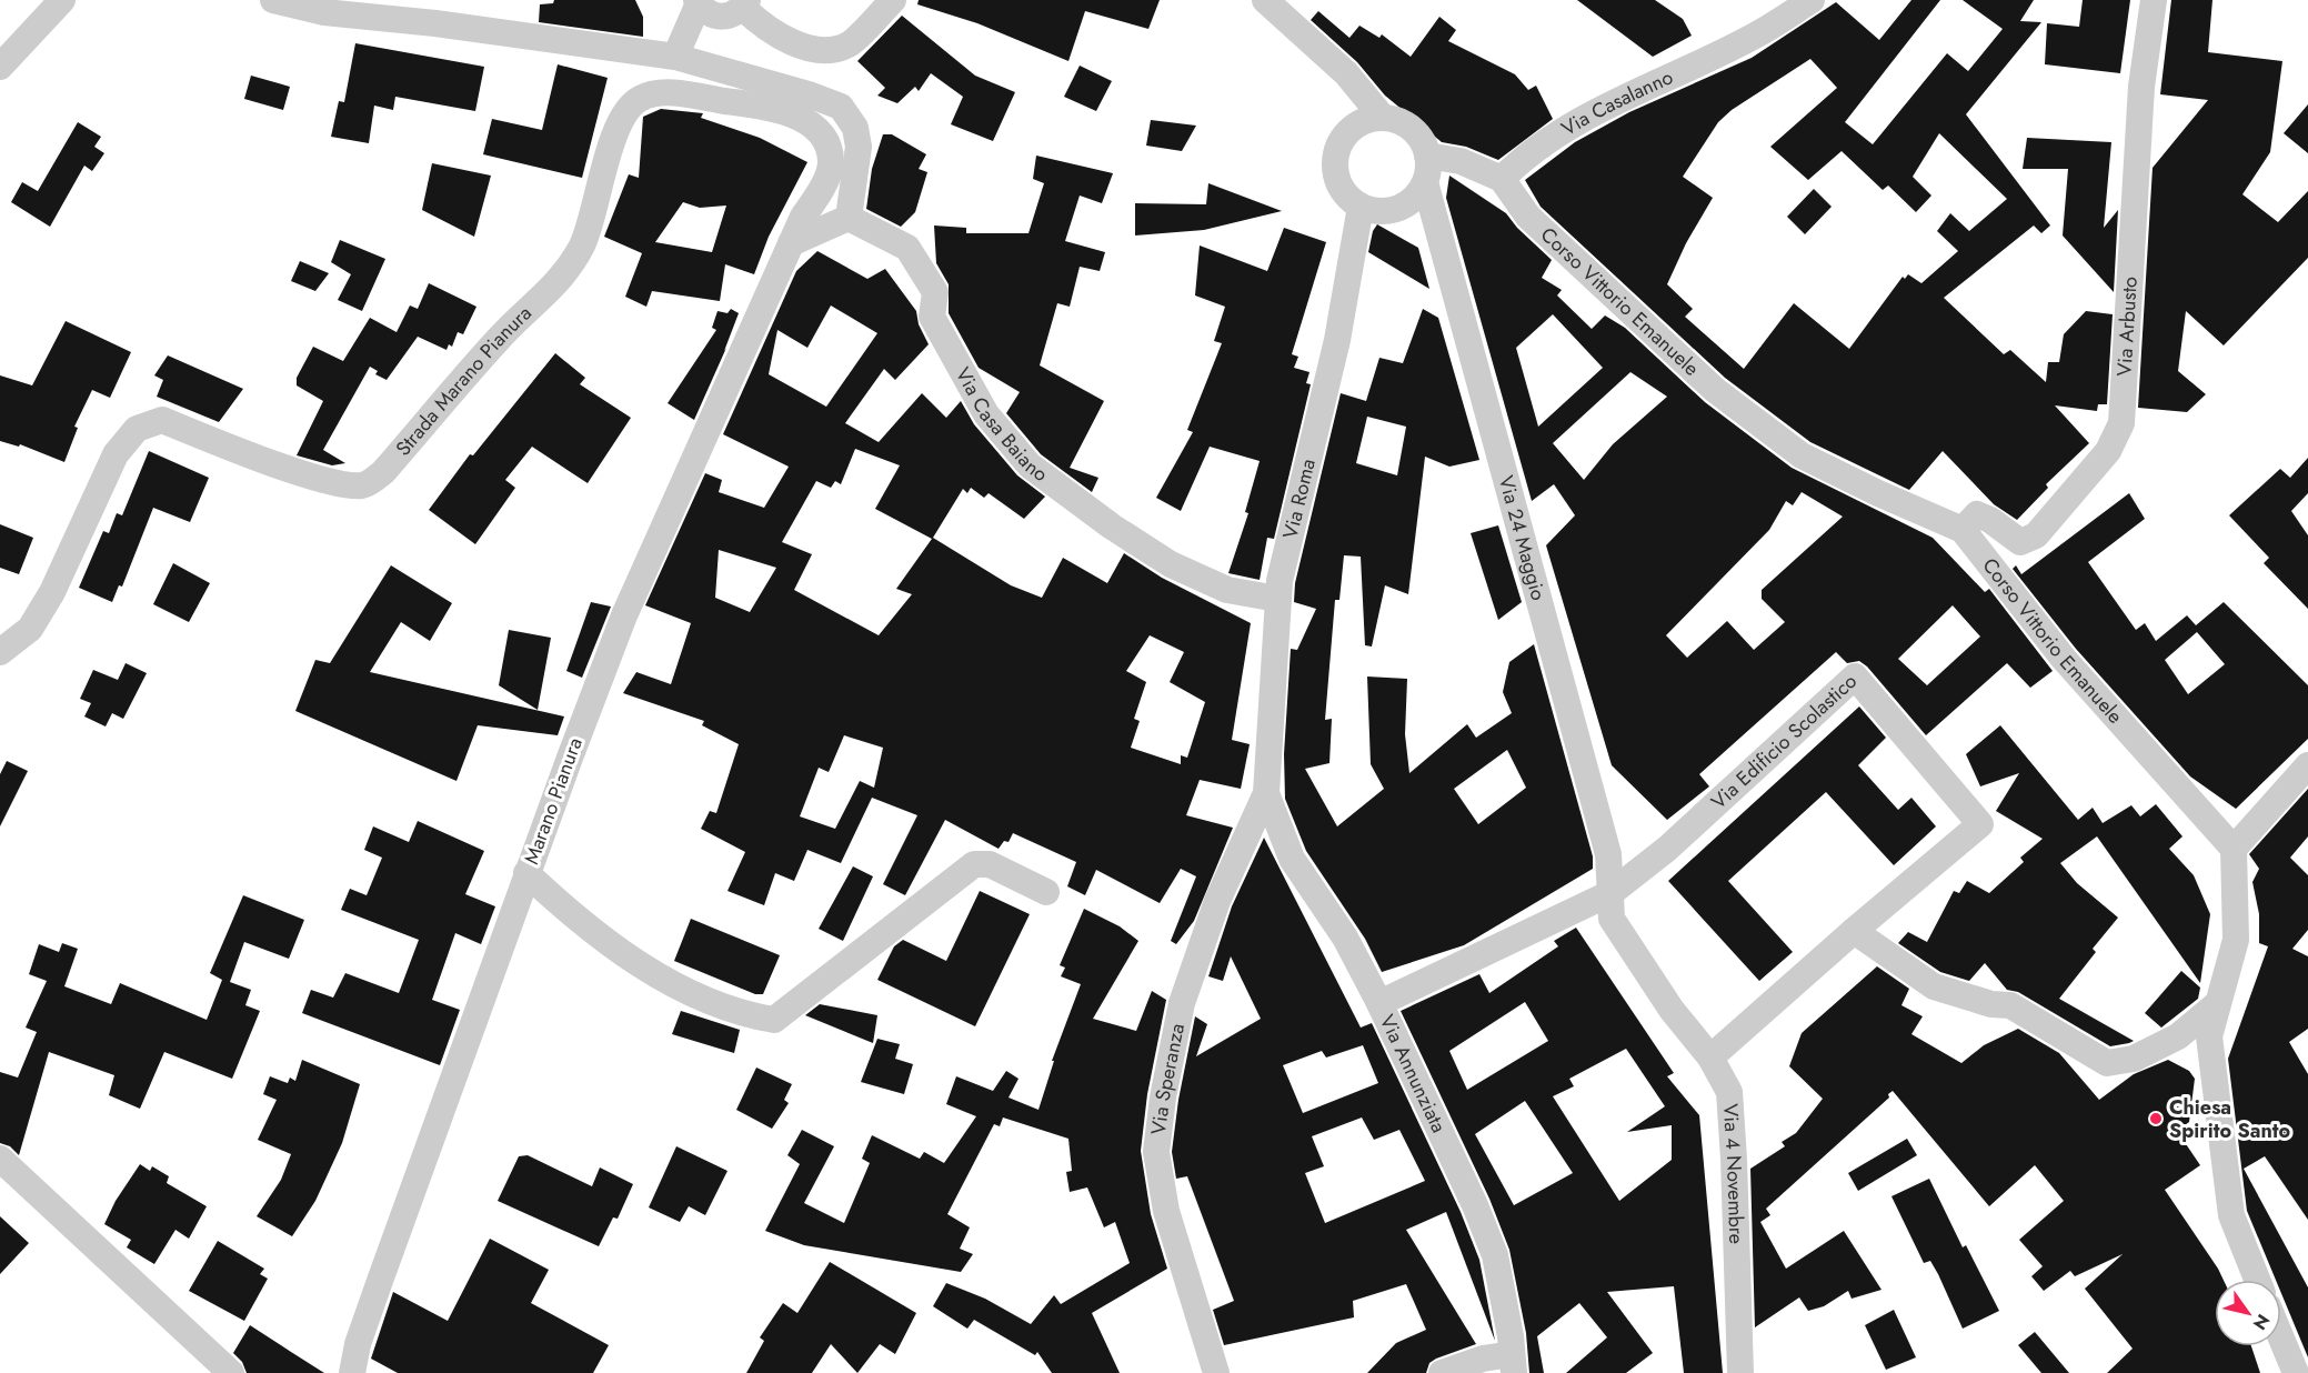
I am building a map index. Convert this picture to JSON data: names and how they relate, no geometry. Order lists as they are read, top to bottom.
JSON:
{
  "streets": {
    "street": [
      "Via Casalanno",
      "Corso Vittorio Emanuele",
      "Via Arbusto",
      "Strada Marano Pianura",
      "Via Casa Baiano",
      "Via Roma",
      "Via 24 Maggio",
      "Via Edificio Scolastico",
      "Marano Pianura",
      "Via Annunziata",
      "Via Speranza",
      "Via 4 Novembre"
    ]
  },
  "crossings": [
    ["Via Casalanno", "Corso Vittorio Emanuele"],
    ["Corso Vittorio Emanuele", "Via Arbusto"],
    ["Strada Marano Pianura", "Marano Pianura"],
    ["Via Casa Baiano", "Via Roma"],
    ["Via Roma", "Via 24 Maggio"],
    ["Via Roma", "Via Annunziata"],
    ["Via Roma", "Via Speranza"],
    ["Via 24 Maggio", "Via Edificio Scolastico"],
    ["Via 24 Maggio", "Via 4 Novembre"],
    ["Via Edificio Scolastico", "Via Annunziata"],
    ["Via Edificio Scolastico", "Via 4 Novembre"],
    ["Via Annunziata", "Via Speranza"]
  ],
  "places": ["Chiesa Spirito Santo"],
  "north": "bottom right"
}
